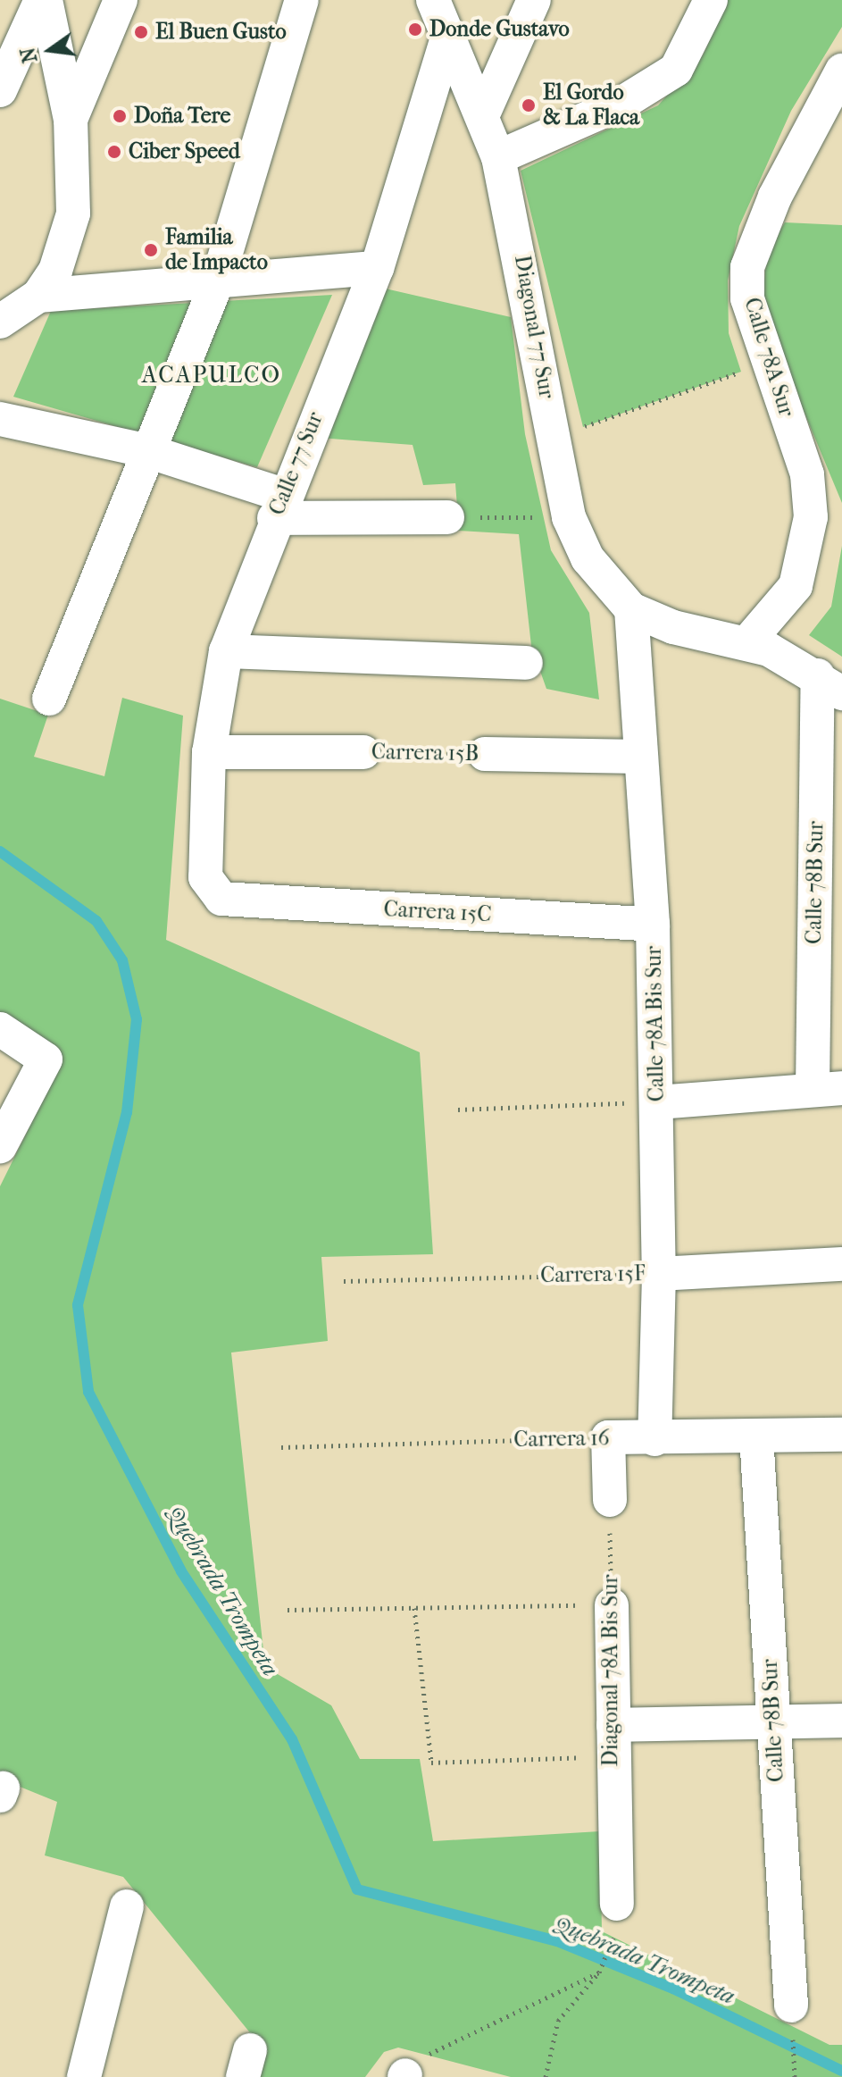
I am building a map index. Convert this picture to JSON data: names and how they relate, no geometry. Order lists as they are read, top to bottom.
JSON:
{
  "streets": {
    "street": [
      "Diagonal 77 Sur",
      "Calle 78A Sur",
      "Calle 77 Sur",
      "Carrera 15B",
      "Calle 78B Sur",
      "Carrera 15C",
      "Calle 78A Bis Sur",
      "Carrera 15F",
      "Carrera 16",
      "Diagonal 78A Bis Sur"
    ]
  },
  "crossings": [
    ["Diagonal 77 Sur", "Calle 77 Sur"],
    ["Diagonal 77 Sur", "Calle 78A Bis Sur"],
    ["Calle 77 Sur", "Carrera 15B"],
    ["Calle 77 Sur", "Carrera 15C"],
    ["Carrera 15B", "Calle 78A Bis Sur"],
    ["Calle 78B Sur", "Carrera 16"],
    ["Carrera 15C", "Calle 78A Bis Sur"],
    ["Calle 78A Bis Sur", "Carrera 15F"],
    ["Calle 78A Bis Sur", "Carrera 16"]
  ],
  "districts": ["ACAPULCO"],
  "water": ["Quebrada Trompeta"],
  "places": [
    "Donde Gustavo",
    "El Buen Gusto",
    "El Gordo & La Flaca",
    "Doña Tere",
    "Ciber Speed",
    "Familia de Impacto"
  ],
  "north": "left"
}
